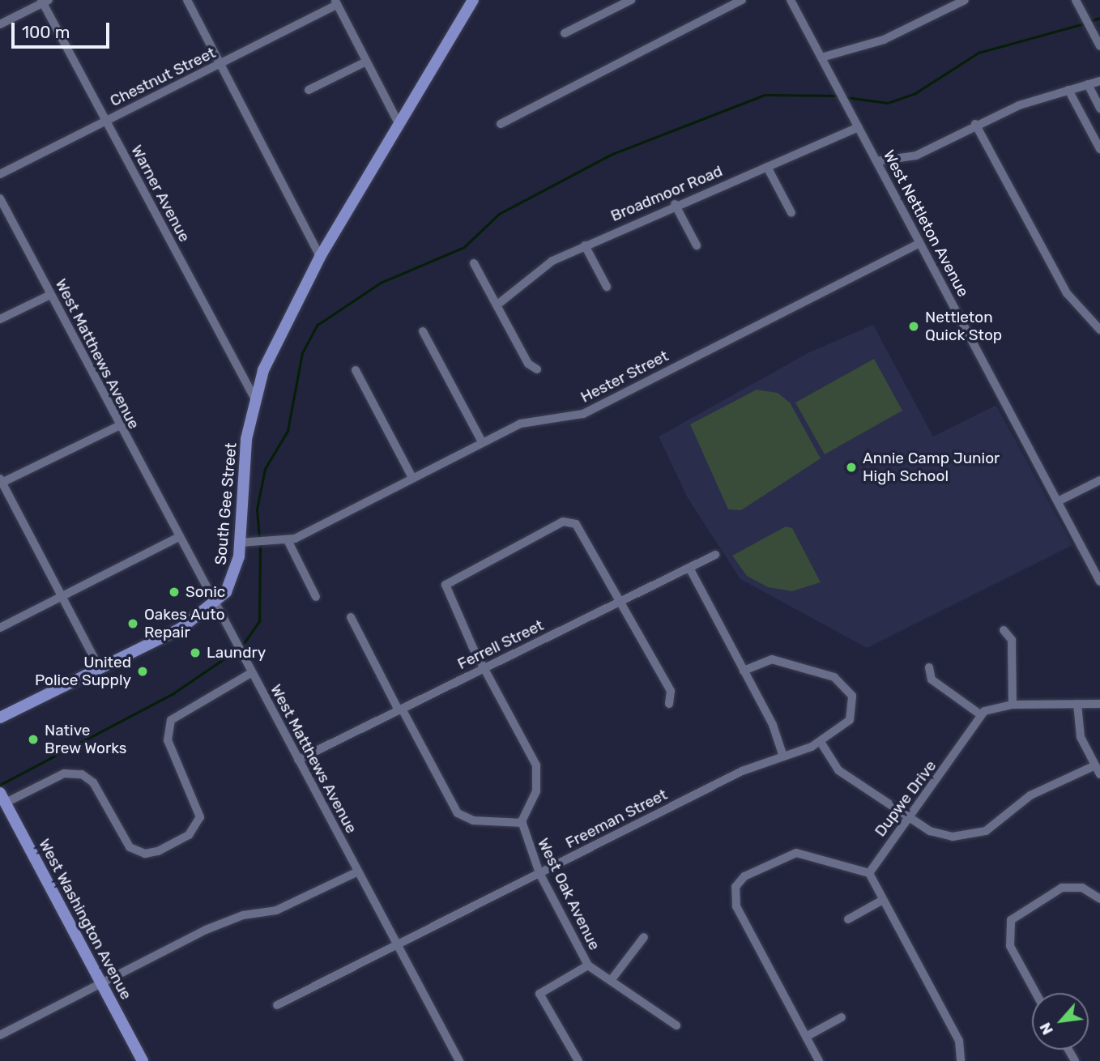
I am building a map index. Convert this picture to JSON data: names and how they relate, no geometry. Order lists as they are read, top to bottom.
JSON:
{
  "streets": {
    "main road": ["South Gee Street", "West Washington Avenue"],
    "street": [
      "Chestnut Street",
      "Warner Avenue",
      "Broadmoor Road",
      "West Nettleton Avenue",
      "West Matthews Avenue",
      "Hester Street",
      "Ferrell Street",
      "Dupwe Drive",
      "Freeman Street",
      "West Oak Avenue"
    ]
  },
  "crossings": [
    ["Chestnut Street", "Warner Avenue"],
    ["Warner Avenue", "South Gee Street"],
    ["Broadmoor Road", "West Nettleton Avenue"],
    ["West Nettleton Avenue", "Hester Street"],
    ["West Matthews Avenue", "South Gee Street"],
    ["West Matthews Avenue", "Ferrell Street"],
    ["West Matthews Avenue", "Freeman Street"],
    ["Hester Street", "South Gee Street"],
    ["Ferrell Street", "West Oak Avenue"],
    ["Freeman Street", "West Oak Avenue"]
  ],
  "places": [
    "Nettleton Quick Stop",
    "Annie Camp Junior High School",
    "Sonic",
    "Oakes Auto Repair",
    "Laundry",
    "United Police Supply",
    "Native Brew Works"
  ],
  "scale_bar": "100 m",
  "north": "bottom left"
}
